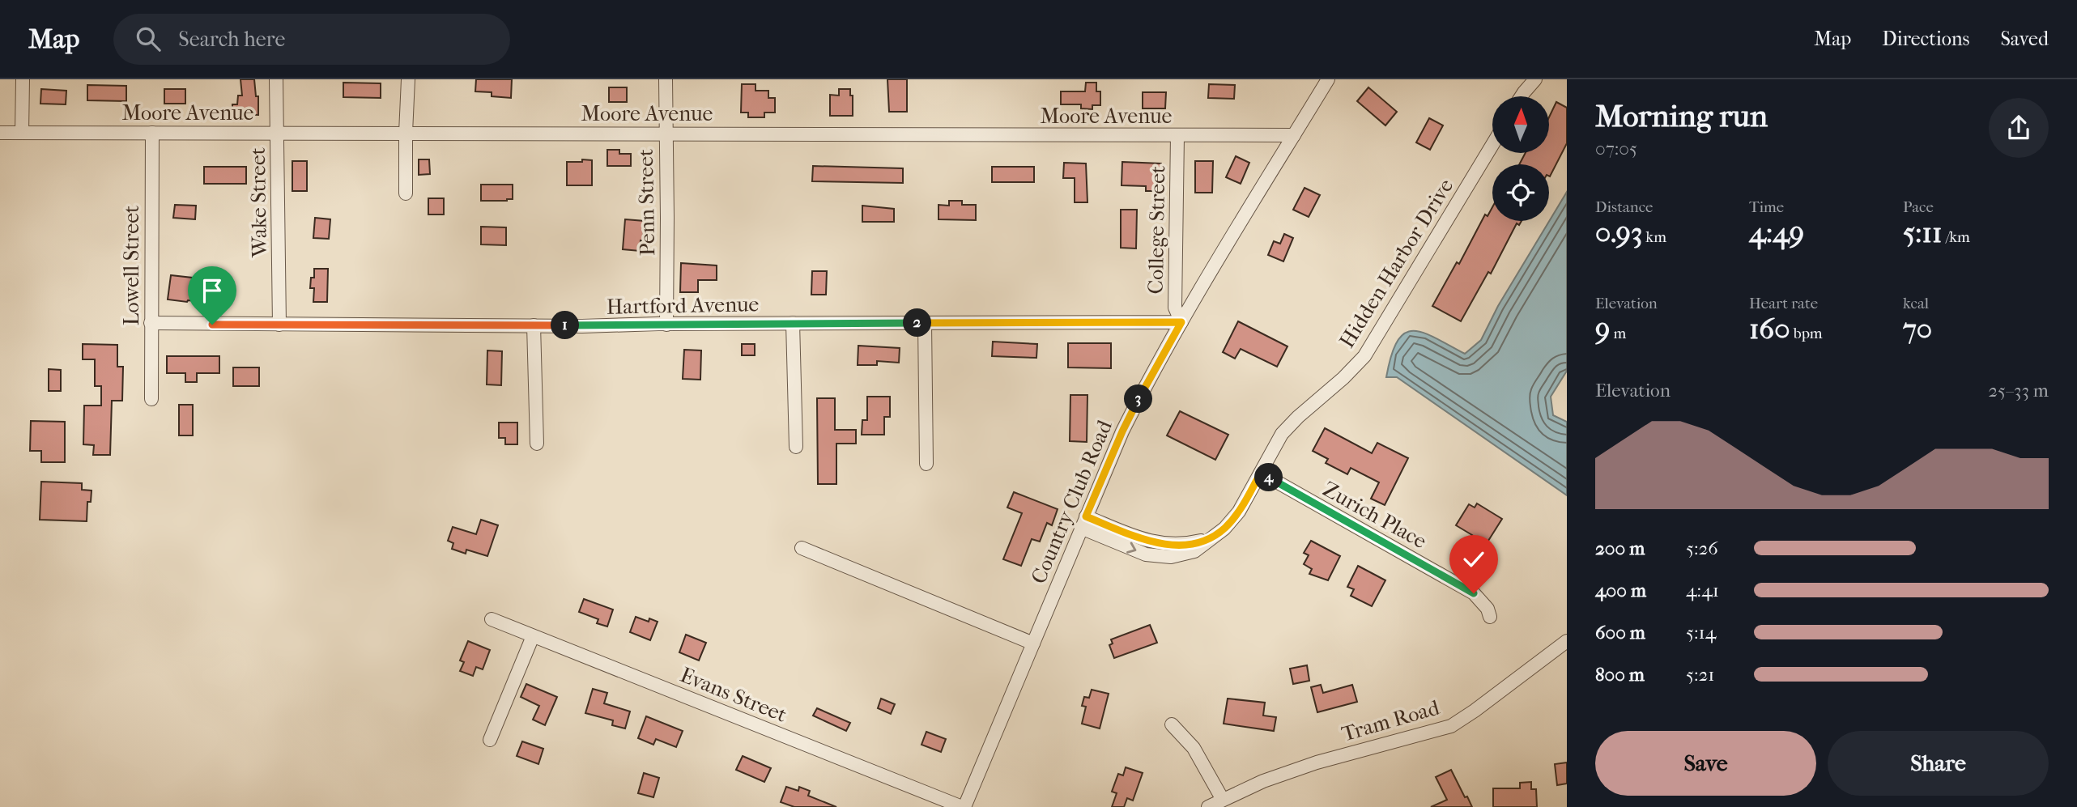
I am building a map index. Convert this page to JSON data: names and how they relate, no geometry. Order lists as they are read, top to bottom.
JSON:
{
  "streets": {
    "street": [
      "Moore Avenue",
      "Wake Street",
      "Penn Street",
      "College Street",
      "Hidden Harbor Drive",
      "Lowell Street",
      "Hartford Avenue",
      "Country Club Road",
      "Zurich Place",
      "Evans Street",
      "Tram Road"
    ]
  },
  "crossings": [
    ["Moore Avenue", "Wake Street"],
    ["Moore Avenue", "Penn Street"],
    ["Moore Avenue", "College Street"],
    ["Moore Avenue", "Lowell Street"],
    ["Moore Avenue", "Country Club Road"],
    ["Wake Street", "Hartford Avenue"],
    ["Penn Street", "Hartford Avenue"],
    ["College Street", "Hartford Avenue"],
    ["College Street", "Country Club Road"],
    ["Hidden Harbor Drive", "Country Club Road"],
    ["Hidden Harbor Drive", "Zurich Place"],
    ["Lowell Street", "Hartford Avenue"],
    ["Hartford Avenue", "Country Club Road"],
    ["Country Club Road", "Evans Street"]
  ],
  "north": "top",
  "page": {
    "header": "Map",
    "search": "Search here",
    "nav": ["Map", "Directions", "Saved"],
    "heading": ["Morning run", "07:05"],
    "stats": [
      ["Distance", "0.93 km"],
      ["Time", "4:49"],
      ["Pace", "5:11 /km"],
      ["Elevation", "9 m"],
      ["Heart rate", "160 bpm"],
      ["kcal", "70"]
    ],
    "pins": [
      "2",
      "1",
      "3",
      "4"
    ],
    "chart": ["Elevation", "25–33 m"],
    "list": [
      {
        "name": "200 m",
        "note": "5:26"
      },
      {
        "name": "400 m",
        "note": "4:41"
      },
      {
        "name": "600 m",
        "note": "5:14"
      },
      {
        "name": "800 m",
        "note": "5:21"
      }
    ],
    "buttons": ["Save", "Share"]
  }
}
